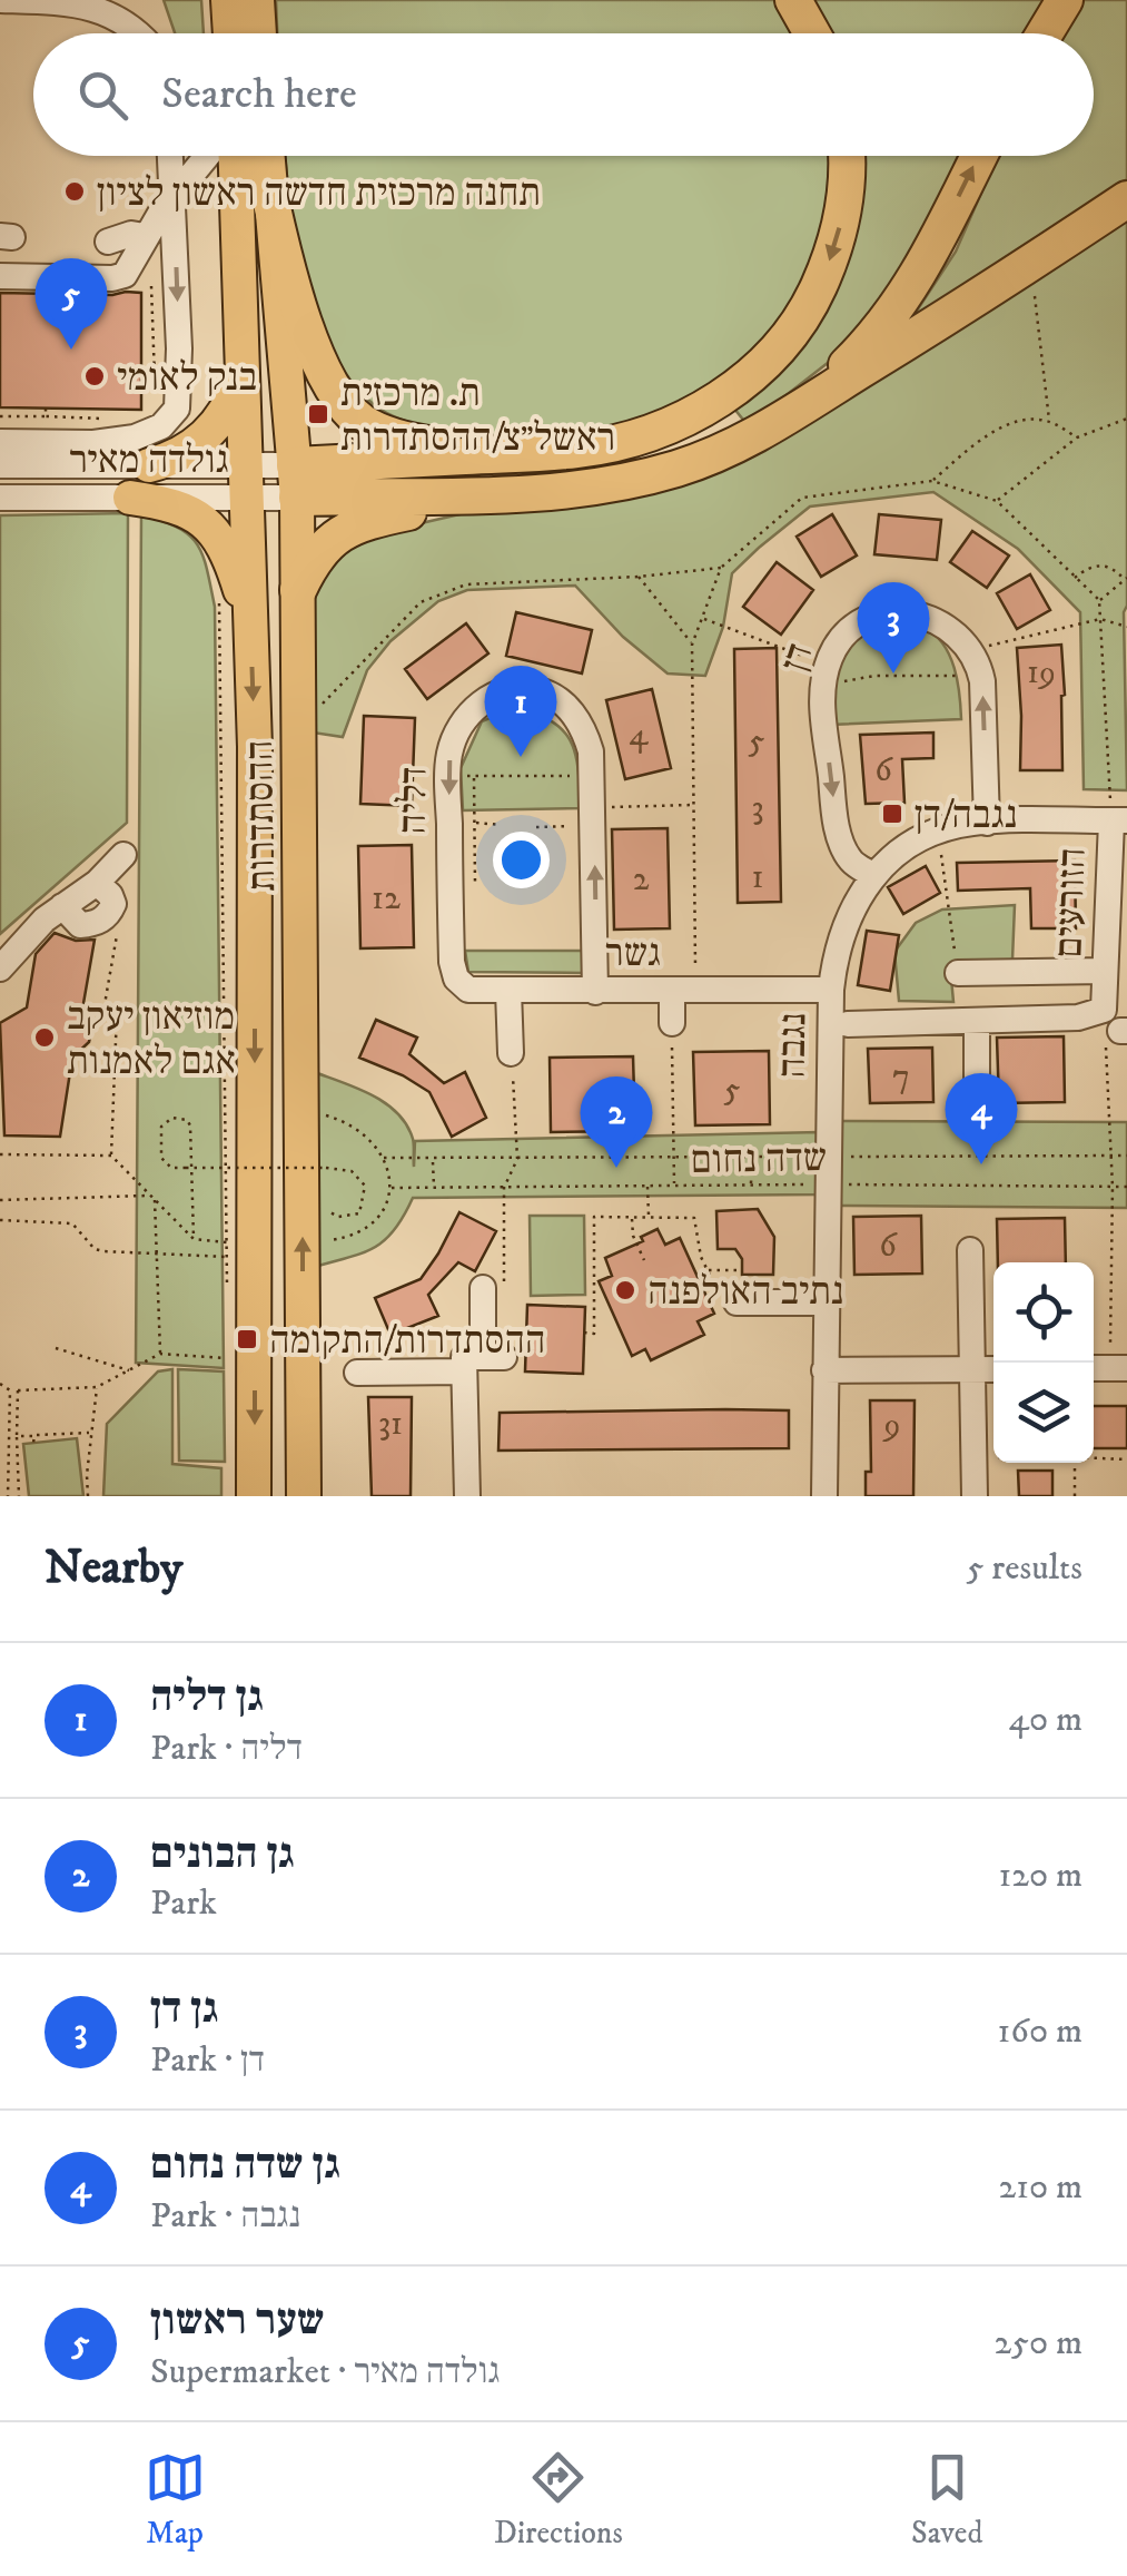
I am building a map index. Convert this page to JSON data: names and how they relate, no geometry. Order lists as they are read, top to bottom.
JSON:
{
  "streets": {
    "main road": ["ההסתדרות"],
    "street": [
      "גולדה מאיר",
      "דן",
      "דליה",
      "הזורעים",
      "גשר",
      "נגבה"
    ],
    "path": ["שדה נחום"]
  },
  "crossings": [
    ["גולדה מאיר", "ההסתדרות"],
    ["דן", "נגבה"],
    ["דליה", "גשר"],
    ["הזורעים", "נגבה"],
    ["גשר", "נגבה"],
    ["נגבה", "שדה נחום"]
  ],
  "one_way": ["דן"],
  "places": {
    "other": [
      "תחנה מרכזית חדשה ראשון לציון",
      "בנק לאומי",
      "מוזיאון יעקב אגם לאמנות",
      "נתיב האולפנה"
    ],
    "transit": ["ת. מרכזית ראשל״צ/ההסתדרות", "נגבה/דן", "ההסתדרות/התקומה"]
  },
  "house_numbers": [
    "19",
    "4",
    "5",
    "6",
    "3",
    "1",
    "2",
    "12",
    "7",
    "5",
    "6",
    "31",
    "9"
  ],
  "page": {
    "search": "Search here",
    "pins": [
      "5",
      "3",
      "1",
      "4",
      "2"
    ],
    "heading": ["Nearby", "5 results"],
    "list": [
      {
        "mark": "1",
        "name": "גן דליה",
        "note": "Park · דליה",
        "value": "40 m"
      },
      {
        "mark": "2",
        "name": "גן הבונים",
        "note": "Park",
        "value": "120 m"
      },
      {
        "mark": "3",
        "name": "גן דן",
        "note": "Park · דן",
        "value": "160 m"
      },
      {
        "mark": "4",
        "name": "גן שדה נחום",
        "note": "Park · נגבה",
        "value": "210 m"
      },
      {
        "mark": "5",
        "name": "שער ראשון",
        "note": "Supermarket · גולדה מאיר",
        "value": "250 m"
      }
    ],
    "nav": ["Map", "Directions", "Saved"]
  }
}
